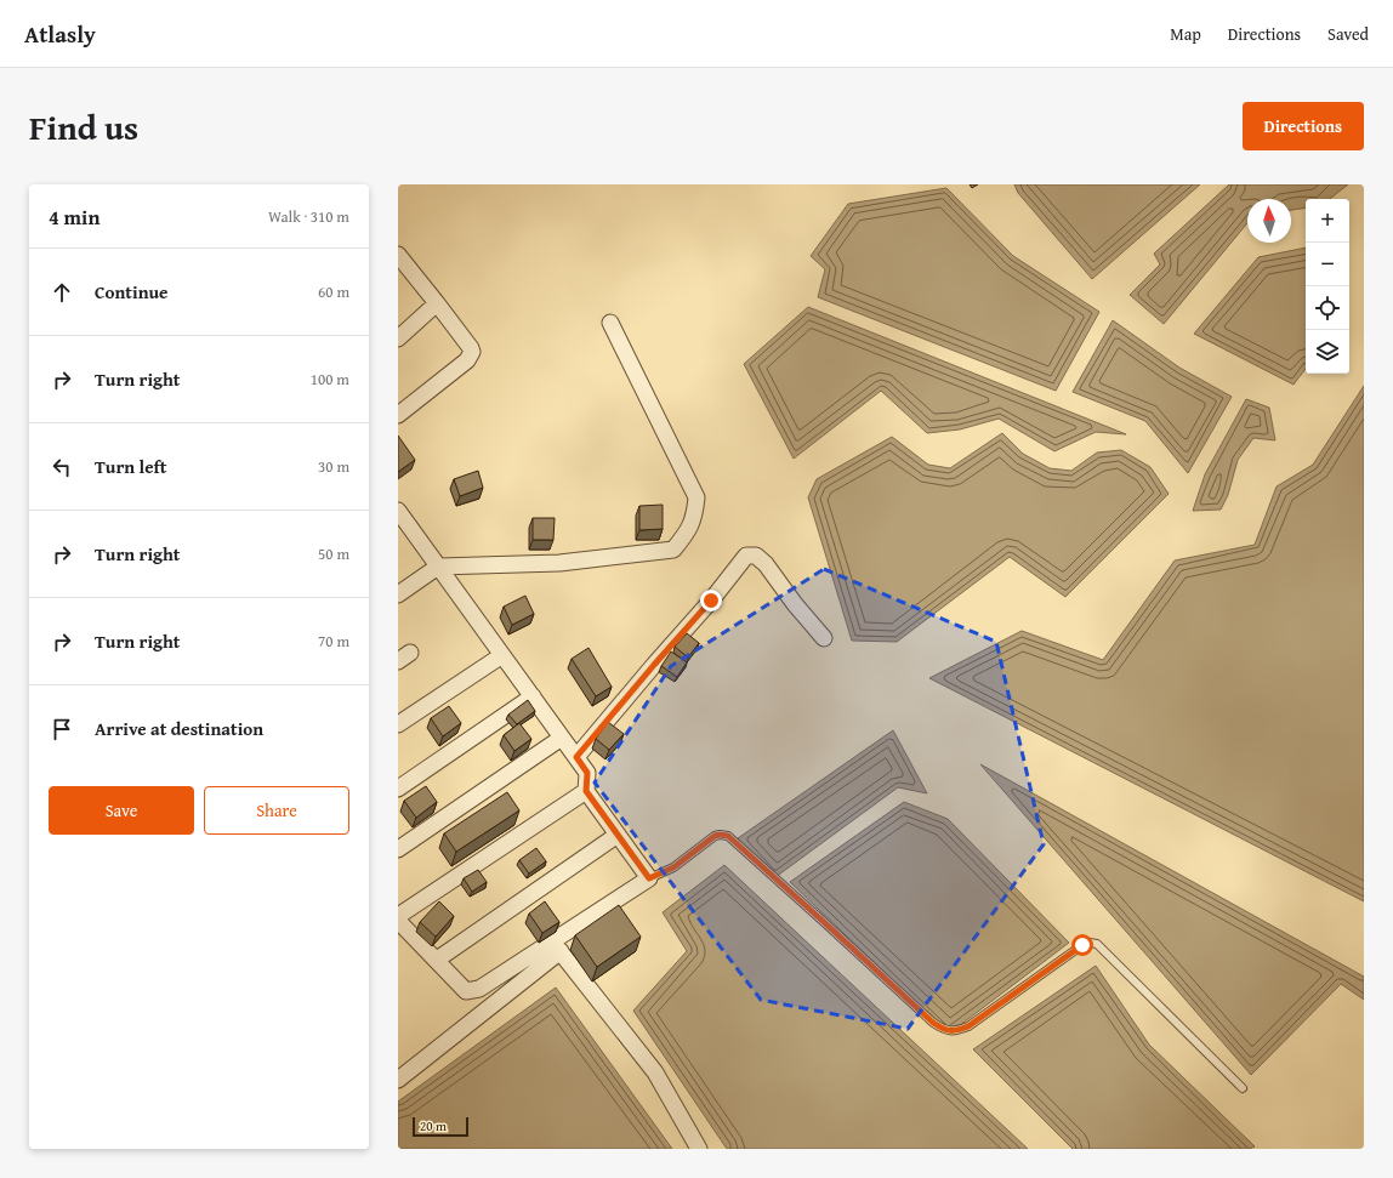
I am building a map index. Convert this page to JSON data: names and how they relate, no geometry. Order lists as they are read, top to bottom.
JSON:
{
  "scale_bar": "20 m",
  "north": "top",
  "page": {
    "header": "Atlasly",
    "nav": ["Map", "Directions", "Saved"],
    "title": "Find us",
    "buttons": [
      "Directions",
      ["Save", "Share"]
    ],
    "heading": ["4 min", "Walk · 310 m"],
    "map_buttons": ["+", "−"],
    "list": [
      ["Continue", "60 m"],
      ["Turn right", "100 m"],
      ["Turn left", "30 m"],
      ["Turn right", "50 m"],
      ["Turn right", "70 m"],
      "Arrive at destination"
    ],
    "scale": "20 m"
  }
}
